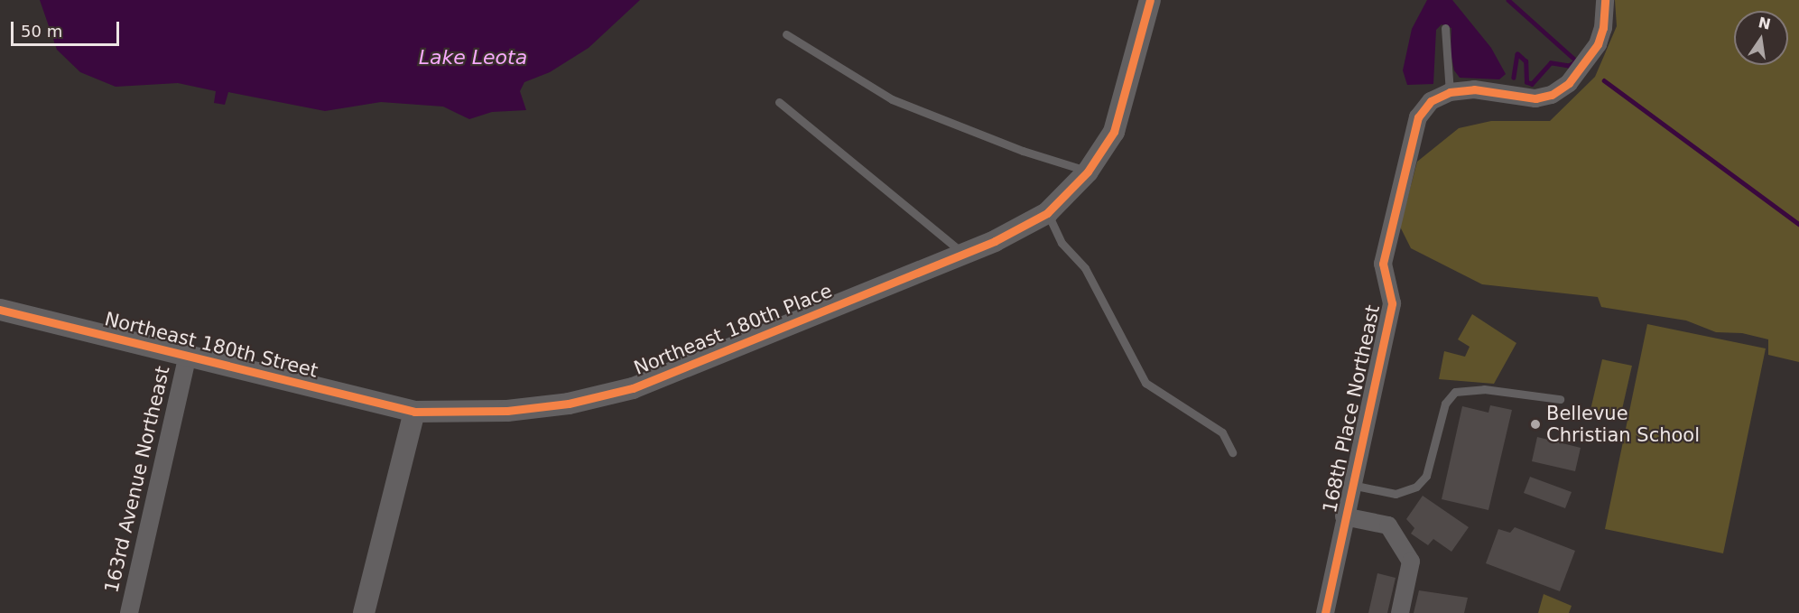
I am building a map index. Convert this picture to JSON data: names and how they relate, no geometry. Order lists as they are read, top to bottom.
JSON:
{
  "streets": {
    "street": [
      "Northeast 180th Place",
      "Northeast 180th Street",
      "168th Place Northeast",
      "163rd Avenue Northeast"
    ]
  },
  "crossings": [
    ["Northeast 180th Place", "Northeast 180th Street"],
    ["Northeast 180th Street", "163rd Avenue Northeast"]
  ],
  "water": ["Lake Leota"],
  "places": ["Bellevue Christian School"],
  "scale_bar": "50 m",
  "north": "top"
}
